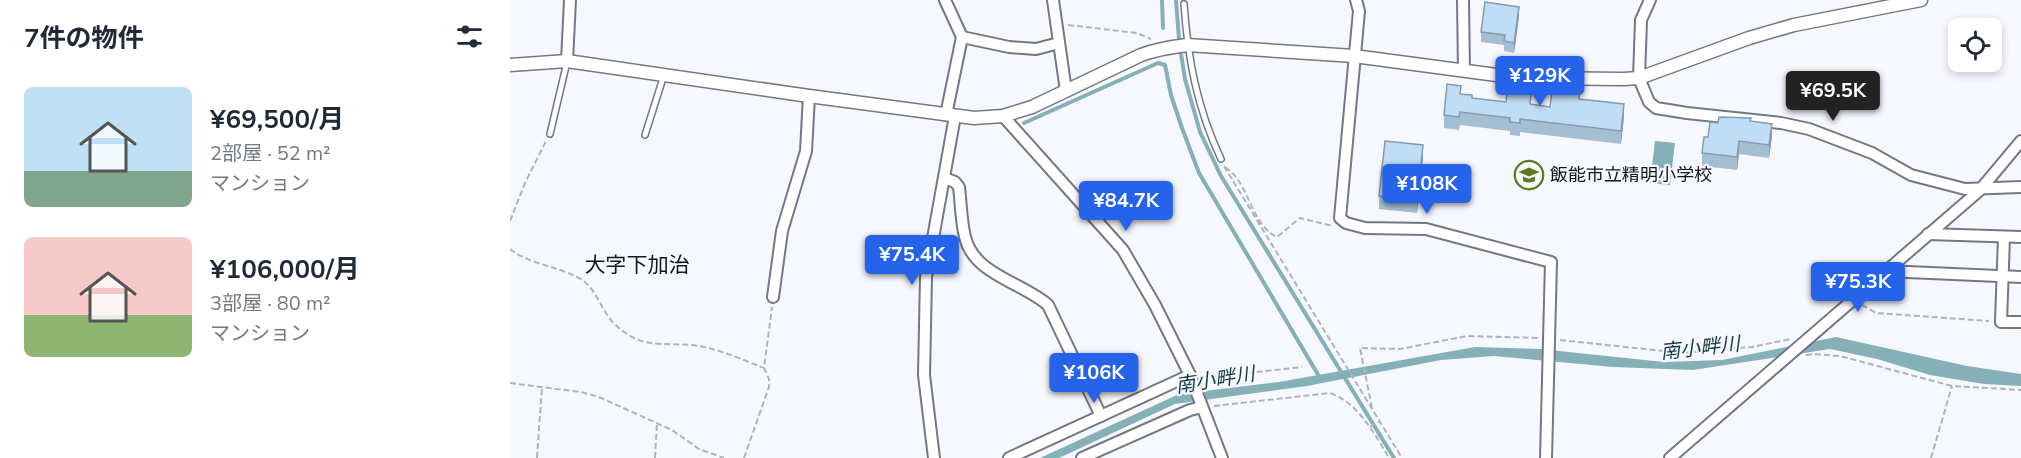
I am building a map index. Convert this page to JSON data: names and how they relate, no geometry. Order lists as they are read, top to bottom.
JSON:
{
  "districts": ["大字下加治"],
  "water": ["南小畔川"],
  "places": {
    "school or university": ["飯能市立精明小学校"]
  },
  "page": {
    "heading": "7件の物件",
    "price": [
      "¥129K",
      "¥69.5K",
      "¥108K",
      "¥84.7K",
      "¥75.4K",
      "¥75.3K",
      "¥106K"
    ],
    "list": [
      {
        "name": "¥69,500/月",
        "note": "2部屋 · 52 m² · マンション"
      },
      {
        "name": "¥106,000/月",
        "note": "3部屋 · 80 m² · マンション"
      }
    ]
  }
}
